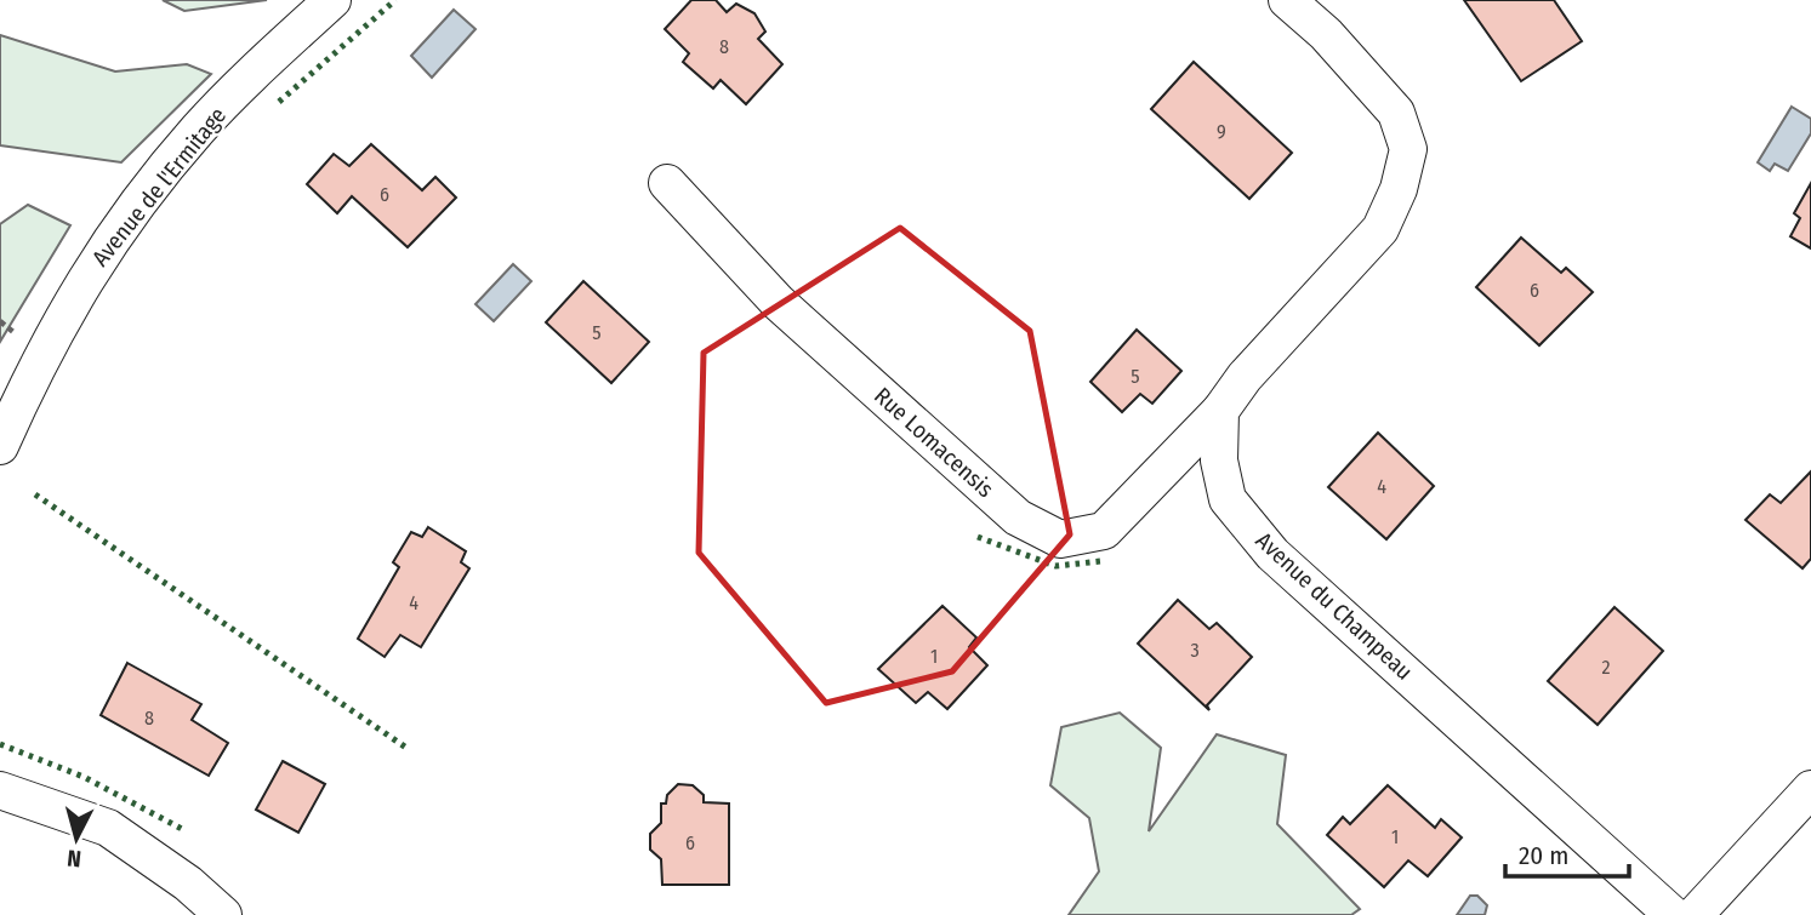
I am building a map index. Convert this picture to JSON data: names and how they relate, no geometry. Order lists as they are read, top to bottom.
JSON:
{
  "streets": {
    "street": ["Avenue de l'Ermitage", "Rue Lomacensis", "Avenue du Champeau"]
  },
  "crossings": [
    ["Rue Lomacensis", "Avenue du Champeau"]
  ],
  "house_numbers": [
    "8",
    "9",
    "6",
    "6",
    "5",
    "5",
    "4",
    "4",
    "3",
    "1",
    "2",
    "8",
    "1",
    "6"
  ],
  "scale_bar": "20 m",
  "north": "bottom"
}
